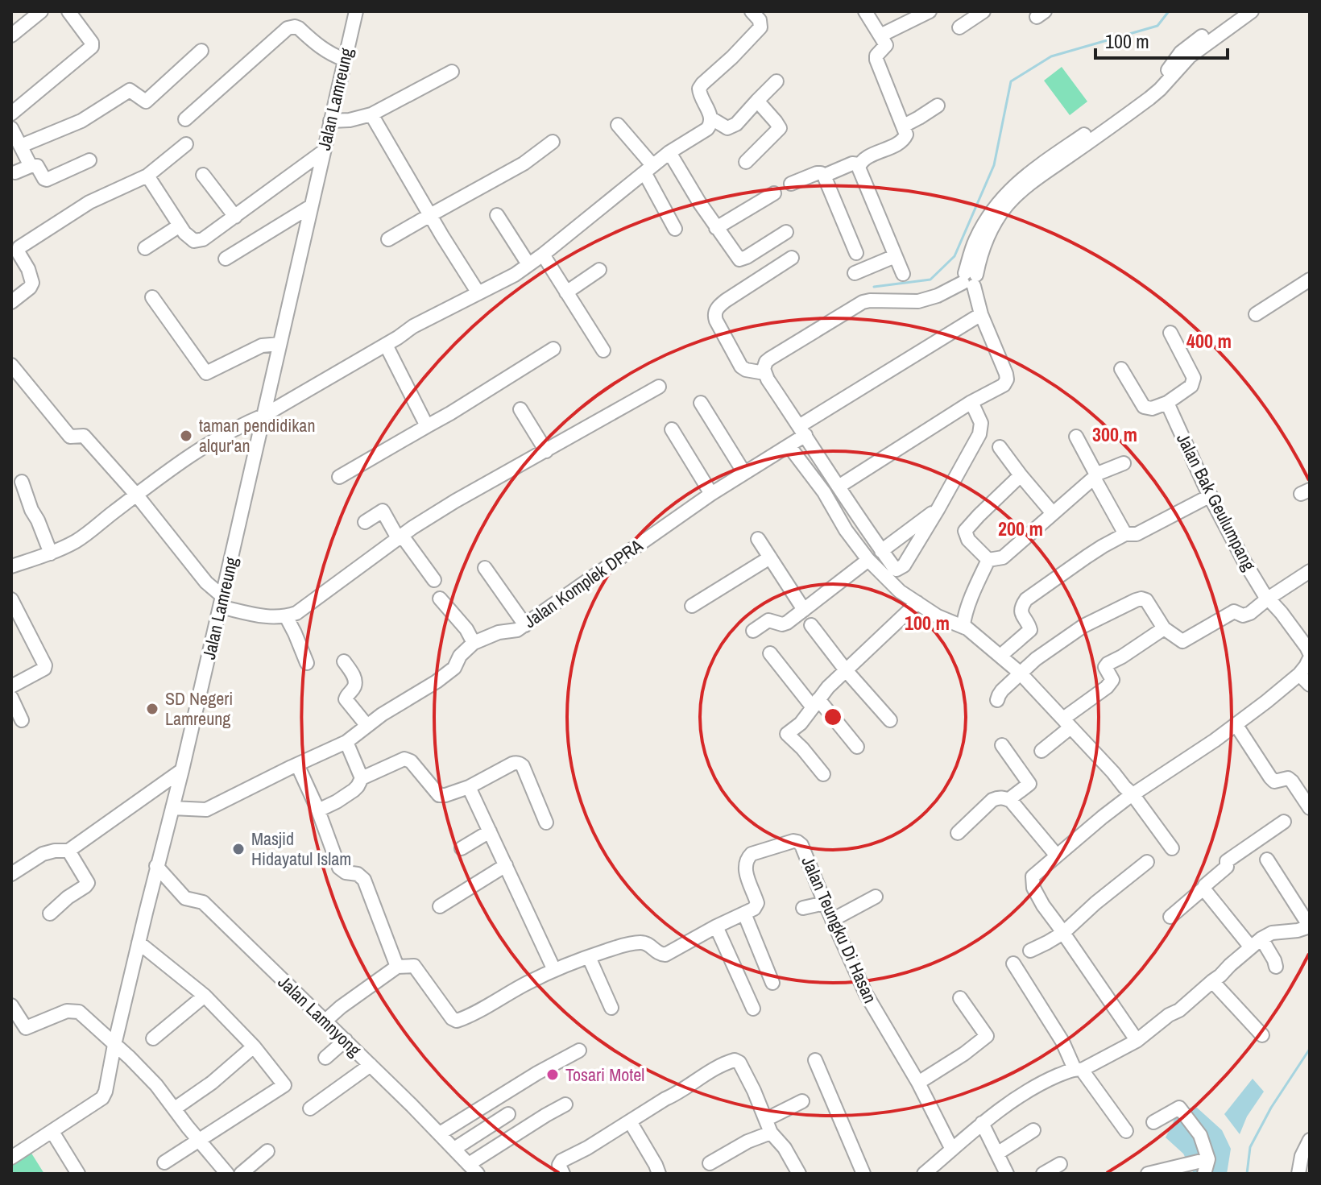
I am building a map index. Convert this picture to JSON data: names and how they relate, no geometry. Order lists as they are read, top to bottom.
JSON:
{
  "streets": {
    "street": [
      "Jalan Lamreung",
      "Jalan Bak Geulumpang",
      "Jalan Komplek DPRA",
      "Jalan Teungku Di Hasan",
      "Jalan Lamnyong"
    ]
  },
  "crossings": [
    ["Jalan Lamreung", "Jalan Lamnyong"]
  ],
  "places": [
    "taman pendidikan alqur'an",
    "SD Negeri Lamreung",
    "Masjid Hidayatul Islam",
    "Tosari Motel"
  ],
  "scale_bar": "100 m",
  "rings": [
    "400 m",
    "300 m",
    "200 m",
    "100 m"
  ]
}
